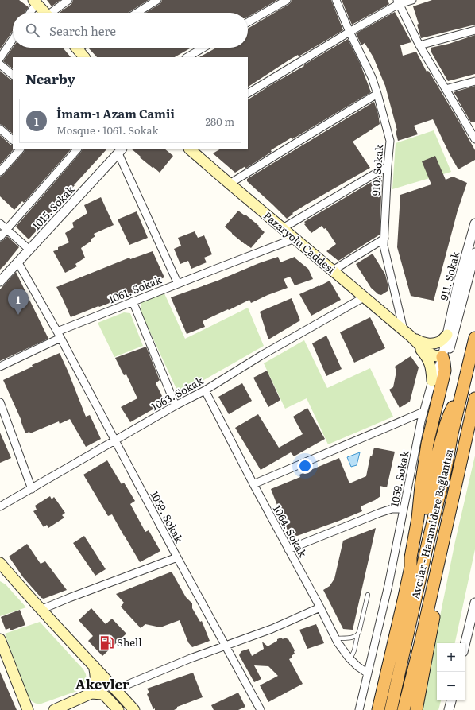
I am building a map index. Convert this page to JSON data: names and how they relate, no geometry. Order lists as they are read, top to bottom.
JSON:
{
  "streets": {
    "highway": ["Avcılar - Haramidere Bağlantısı"],
    "main road": ["Pazaryolu Caddesi"],
    "street": [
      "910. Sokak",
      "1015. Sokak",
      "911. Sokak",
      "1061. Sokak",
      "1063. Sokak",
      "1059. Sokak",
      "1064. Sokak"
    ]
  },
  "crossings": [
    ["910. Sokak", "Pazaryolu Caddesi"],
    ["Pazaryolu Caddesi", "1061. Sokak"],
    ["Pazaryolu Caddesi", "1063. Sokak"],
    ["911. Sokak", "1059. Sokak"],
    ["1061. Sokak", "1059. Sokak"],
    ["1063. Sokak", "1059. Sokak"],
    ["1063. Sokak", "1064. Sokak"],
    ["1059. Sokak", "1064. Sokak"]
  ],
  "districts": ["Akevler"],
  "places": {
    "fuel station": ["Shell"]
  },
  "page": {
    "search": "Search here",
    "heading": "Nearby",
    "list": [
      {
        "mark": "1",
        "name": "İmam-ı Azam Camii",
        "note": "Mosque · 1061. Sokak",
        "value": "280 m"
      }
    ],
    "pins": "1",
    "map_buttons": ["+", "−"]
  }
}
